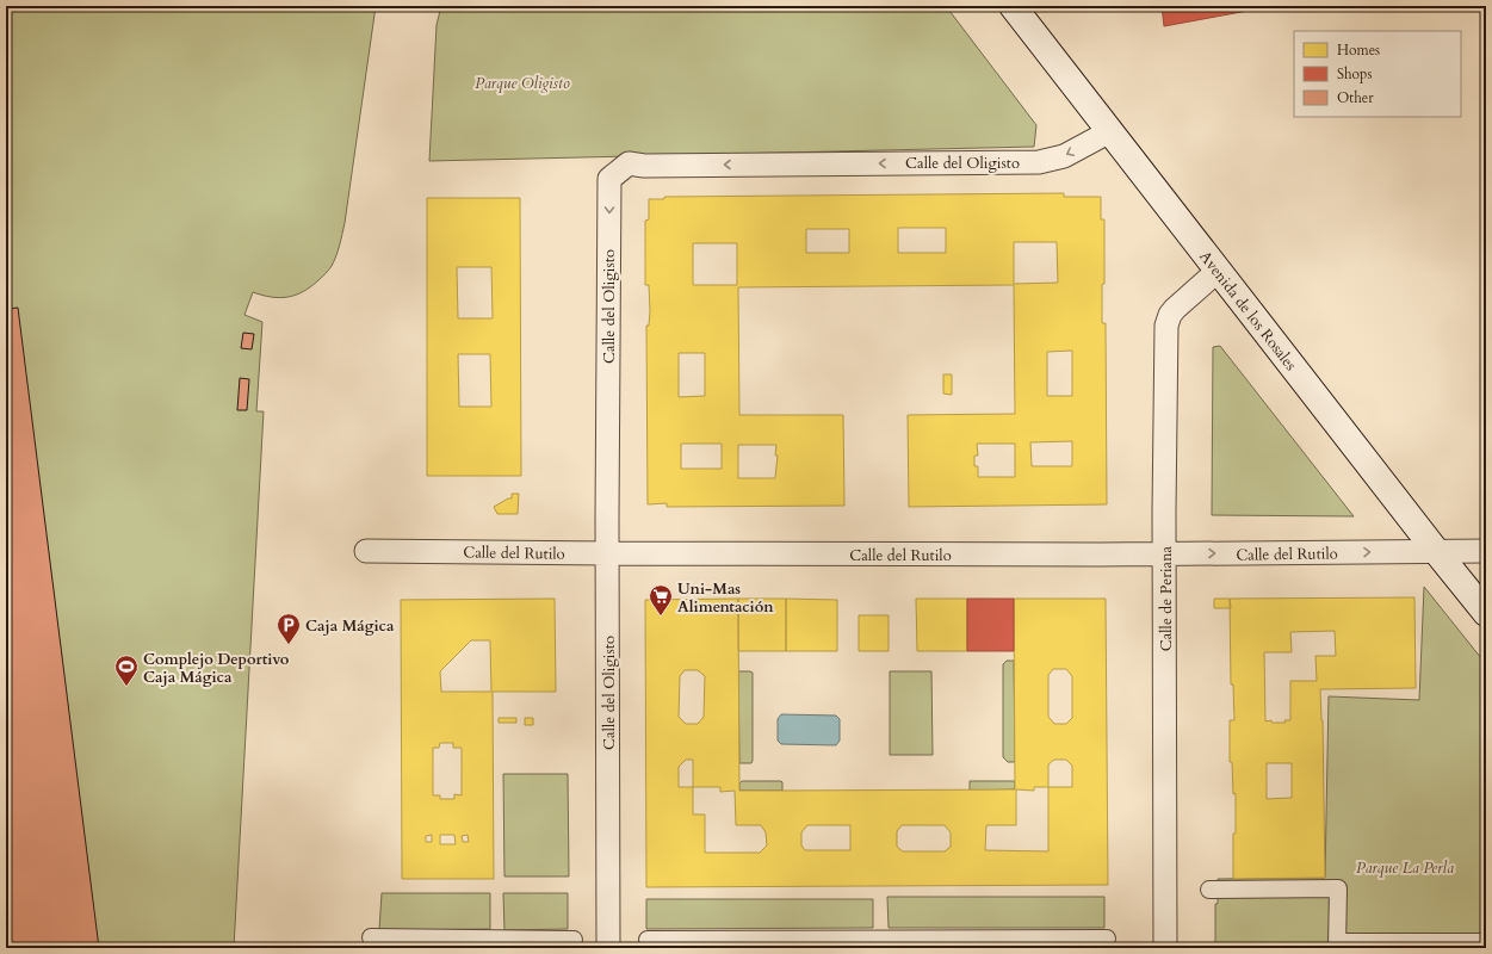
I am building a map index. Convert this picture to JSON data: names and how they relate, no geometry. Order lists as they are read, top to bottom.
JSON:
{
  "streets": {
    "main road": ["Avenida de los Rosales"],
    "street": ["Calle del Oligisto", "Calle del Rutilo", "Calle de Periana"]
  },
  "crossings": [
    ["Calle del Oligisto", "Avenida de los Rosales"],
    ["Calle del Oligisto", "Calle del Rutilo"],
    ["Avenida de los Rosales", "Calle del Rutilo"],
    ["Avenida de los Rosales", "Calle de Periana"],
    ["Calle del Rutilo", "Calle de Periana"]
  ],
  "parks": ["Parque Oligisto", "Parque La Perla"],
  "places": {
    "supermarket": ["Uni-Mas Alimentación"],
    "parking": ["Caja Mágica"],
    "sports": ["Complejo Deportivo Caja Mágica"]
  },
  "legend": ["Homes", "Shops", "Other"]
}
